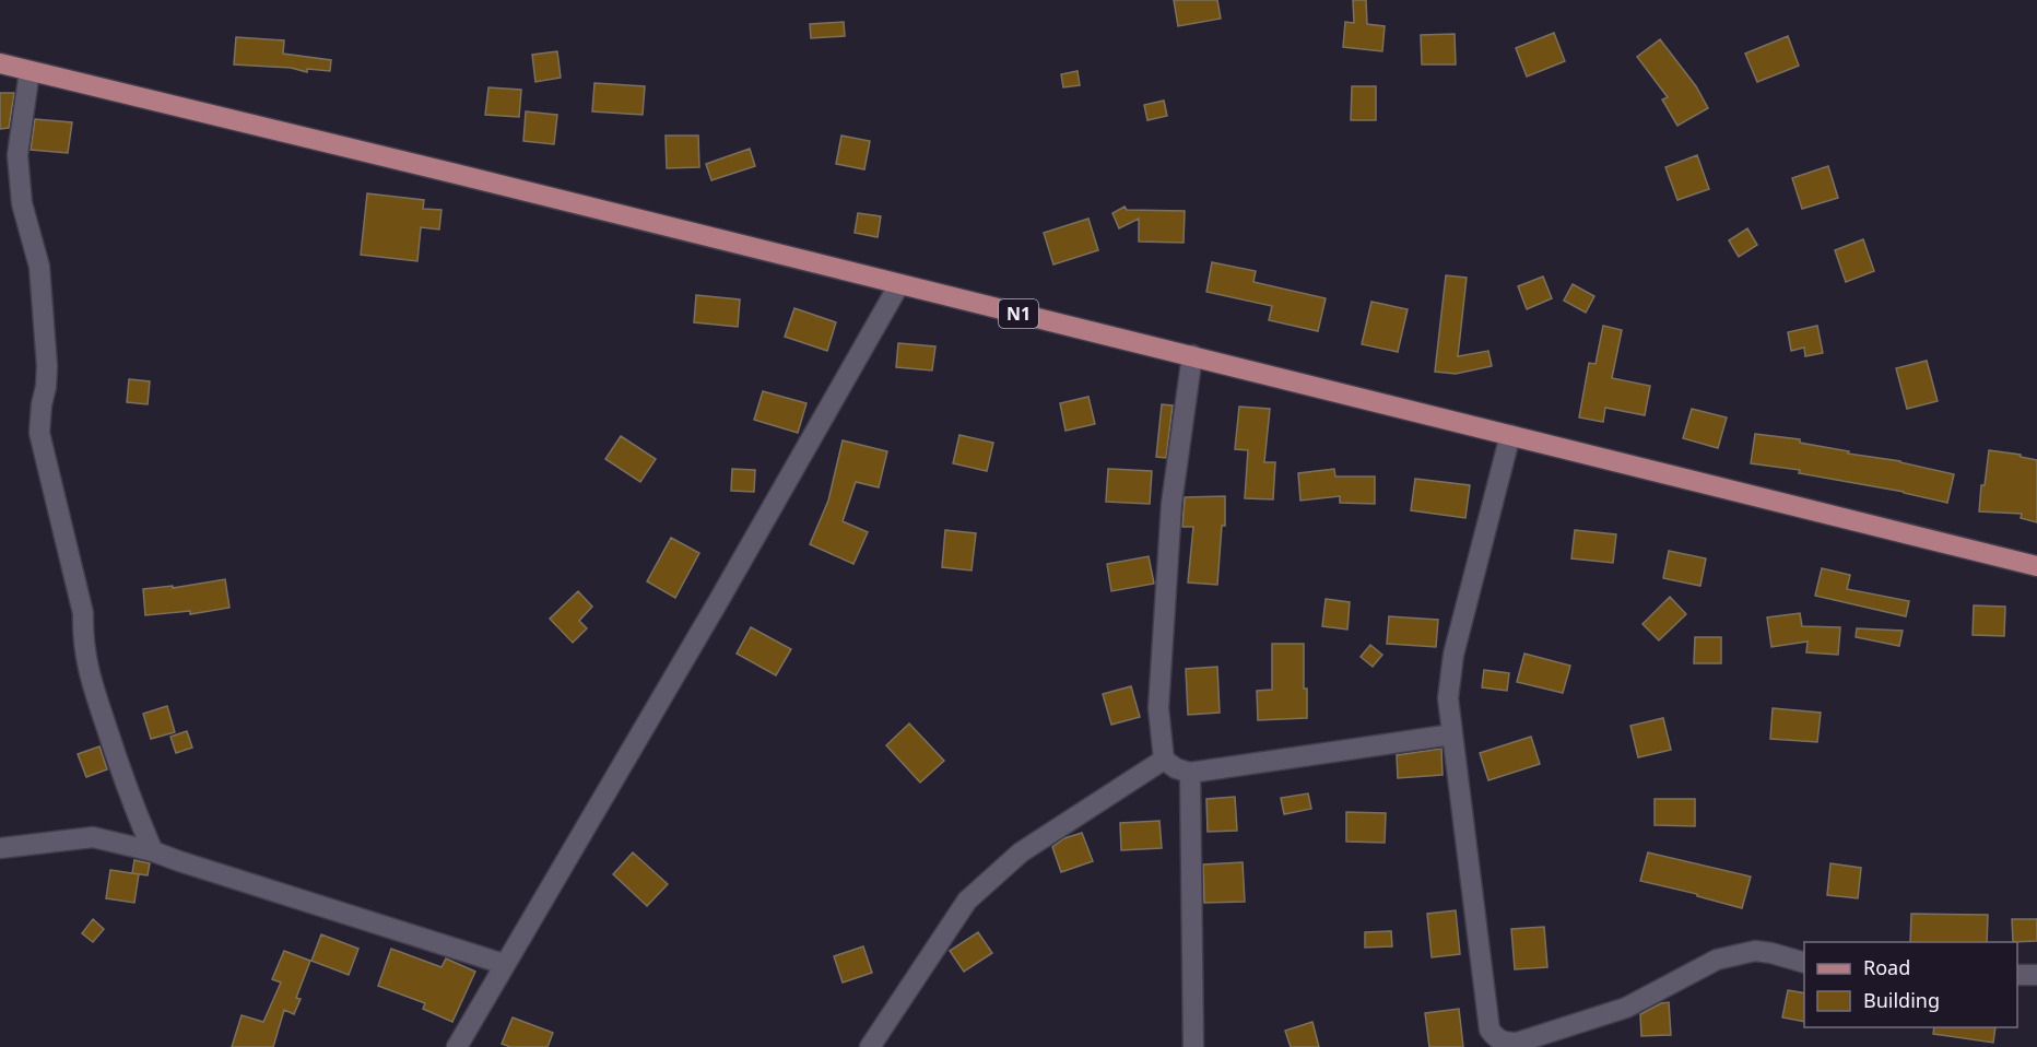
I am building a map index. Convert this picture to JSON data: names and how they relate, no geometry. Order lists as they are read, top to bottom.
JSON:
{
  "streets": {
    "main road": ["N1"]
  },
  "legend": ["Road", "Building"]
}
